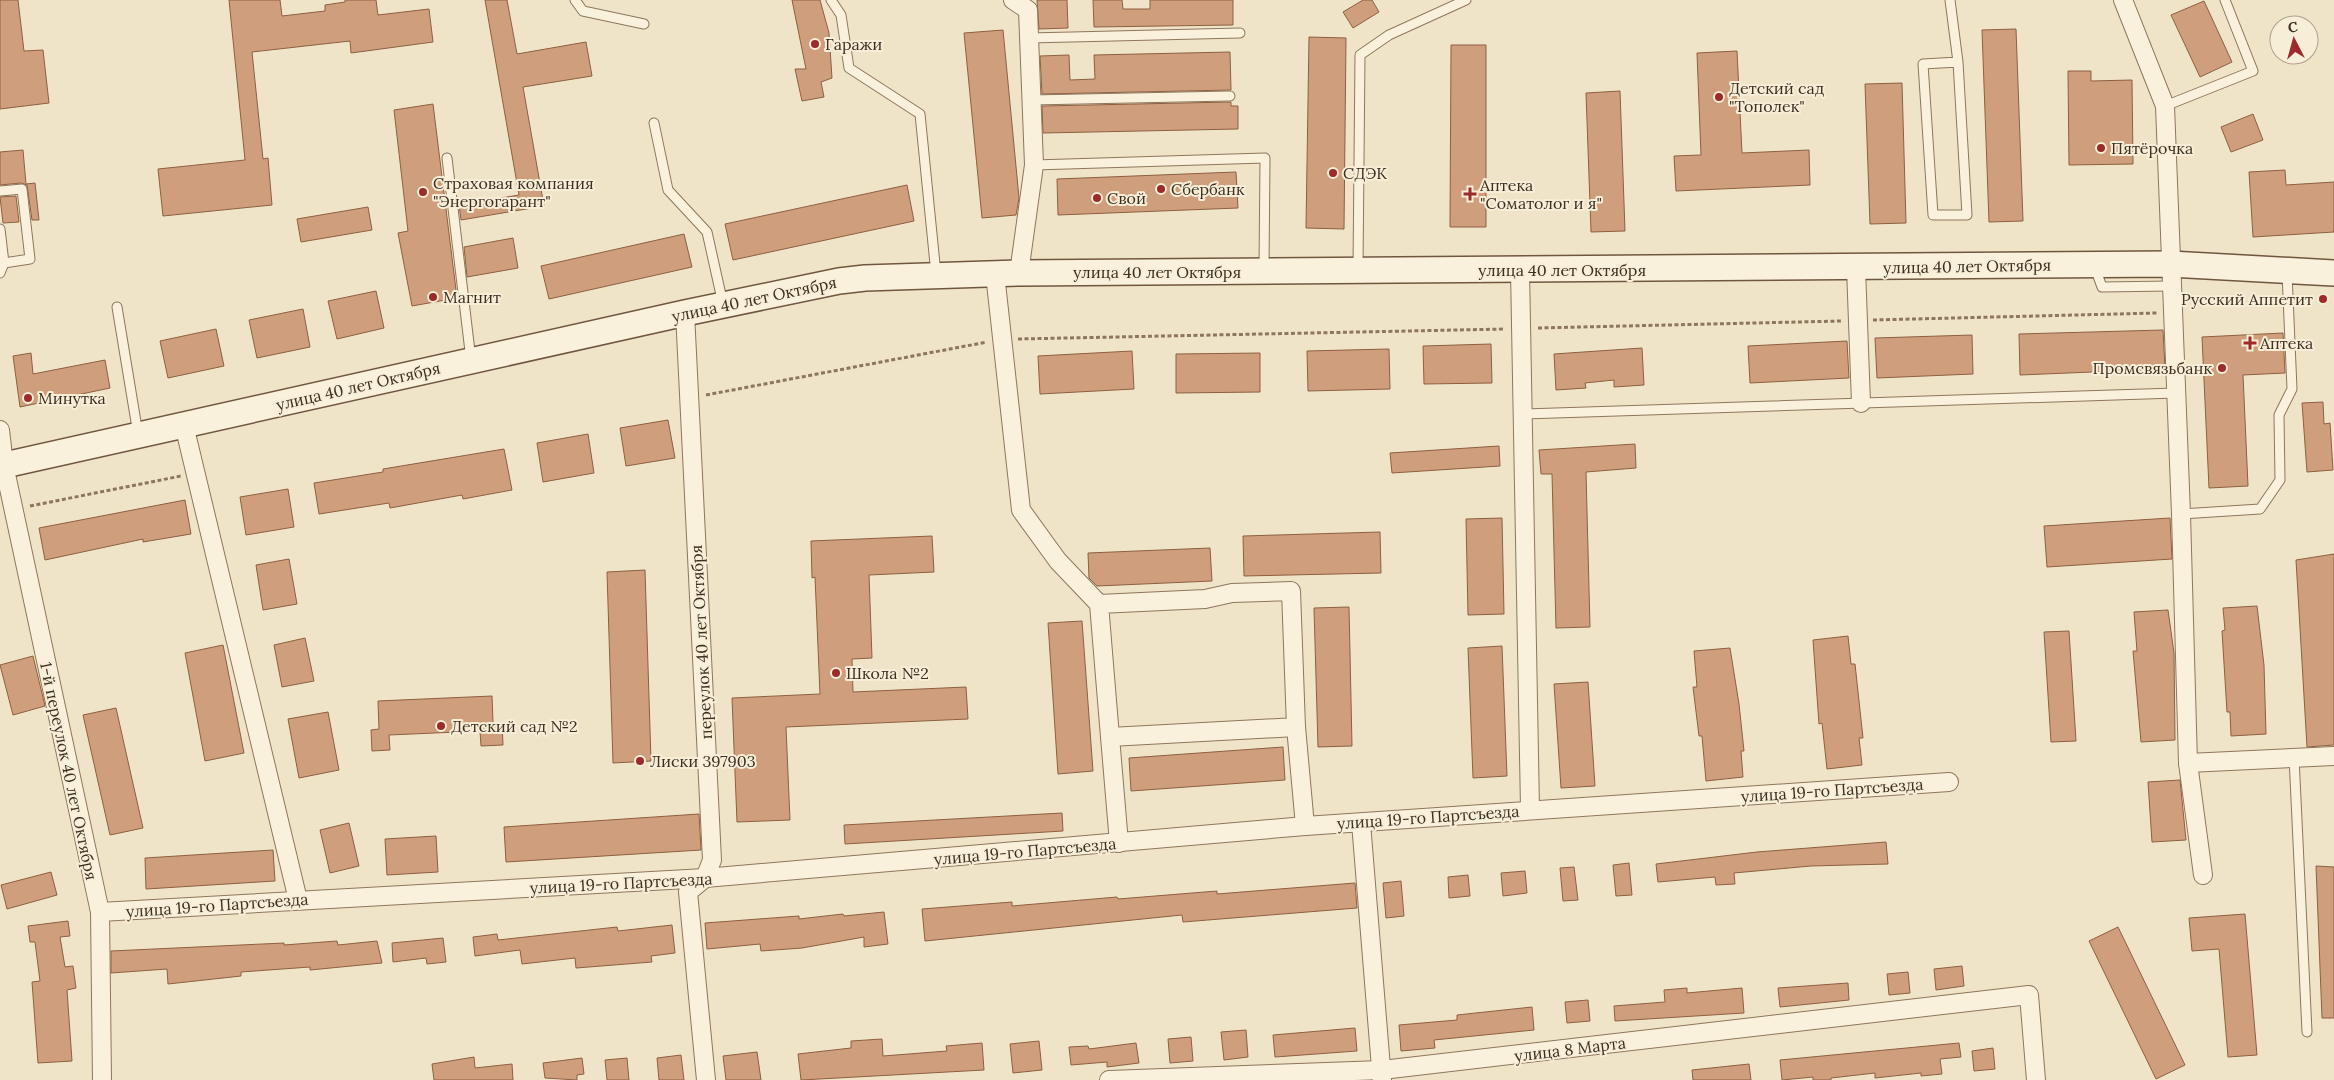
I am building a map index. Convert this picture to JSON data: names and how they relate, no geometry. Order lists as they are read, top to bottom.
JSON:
{
  "streets": {
    "main road": ["улица 40 лет Октября"],
    "street": [
      "переулок 40 лет Октября",
      "1-й переулок 40 лет Октября",
      "улица 19-го Партсъезда",
      "улица 8 Марта"
    ]
  },
  "crossings": [
    ["улица 40 лет Октября", "переулок 40 лет Октября"],
    ["улица 40 лет Октября", "1-й переулок 40 лет Октября"],
    ["переулок 40 лет Октября", "улица 19-го Партсъезда"],
    ["1-й переулок 40 лет Октября", "улица 19-го Партсъезда"]
  ],
  "places": {
    "other": [
      "Гаражи",
      "Детский сад \"Тополек\"",
      "Пятёрочка",
      "СДЭК",
      "Сбербанк",
      "Страховая компания \"Энергогарант\"",
      "Свой",
      "Магнит",
      "Русский Аппетит",
      "Промсвязьбанк",
      "Минутка",
      "Школа №2",
      "Детский сад №2",
      "Лиски 397903"
    ],
    "health": ["Аптека \"Соматолог и я\"", "Аптека"]
  },
  "north": "top"
}
